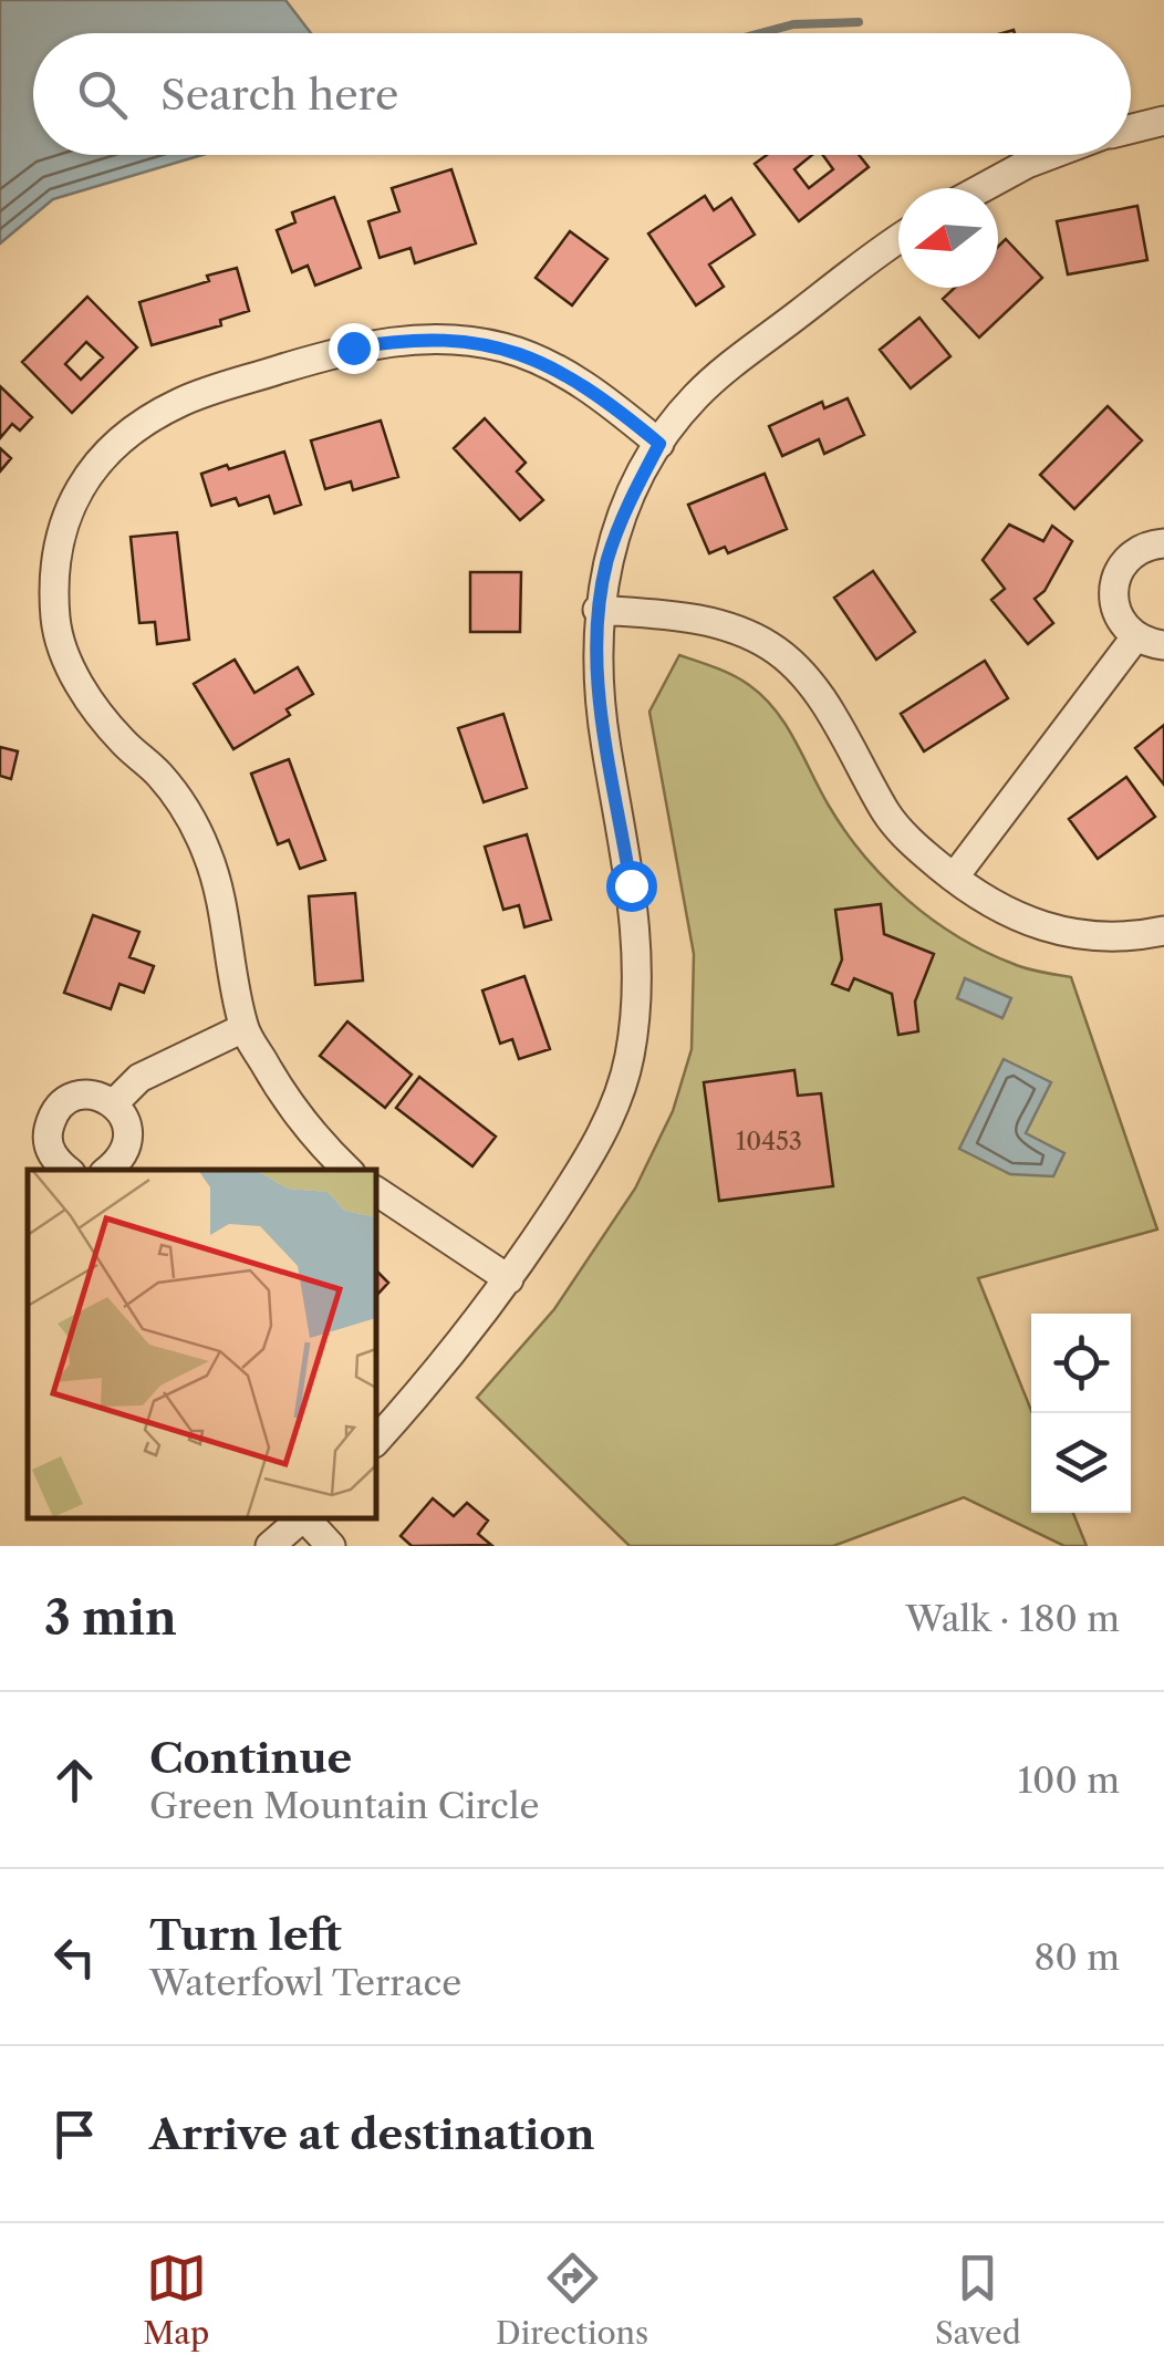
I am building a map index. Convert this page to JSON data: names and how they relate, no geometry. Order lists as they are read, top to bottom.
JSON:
{
  "house_numbers": ["10453"],
  "north": "left",
  "page": {
    "search": "Search here",
    "heading": ["3 min", "Walk · 180 m"],
    "list": [
      ["Continue", "Green Mountain Circle", "100 m"],
      ["Turn left", "Waterfowl Terrace", "80 m"],
      "Arrive at destination"
    ],
    "nav": ["Map", "Directions", "Saved"]
  }
}
